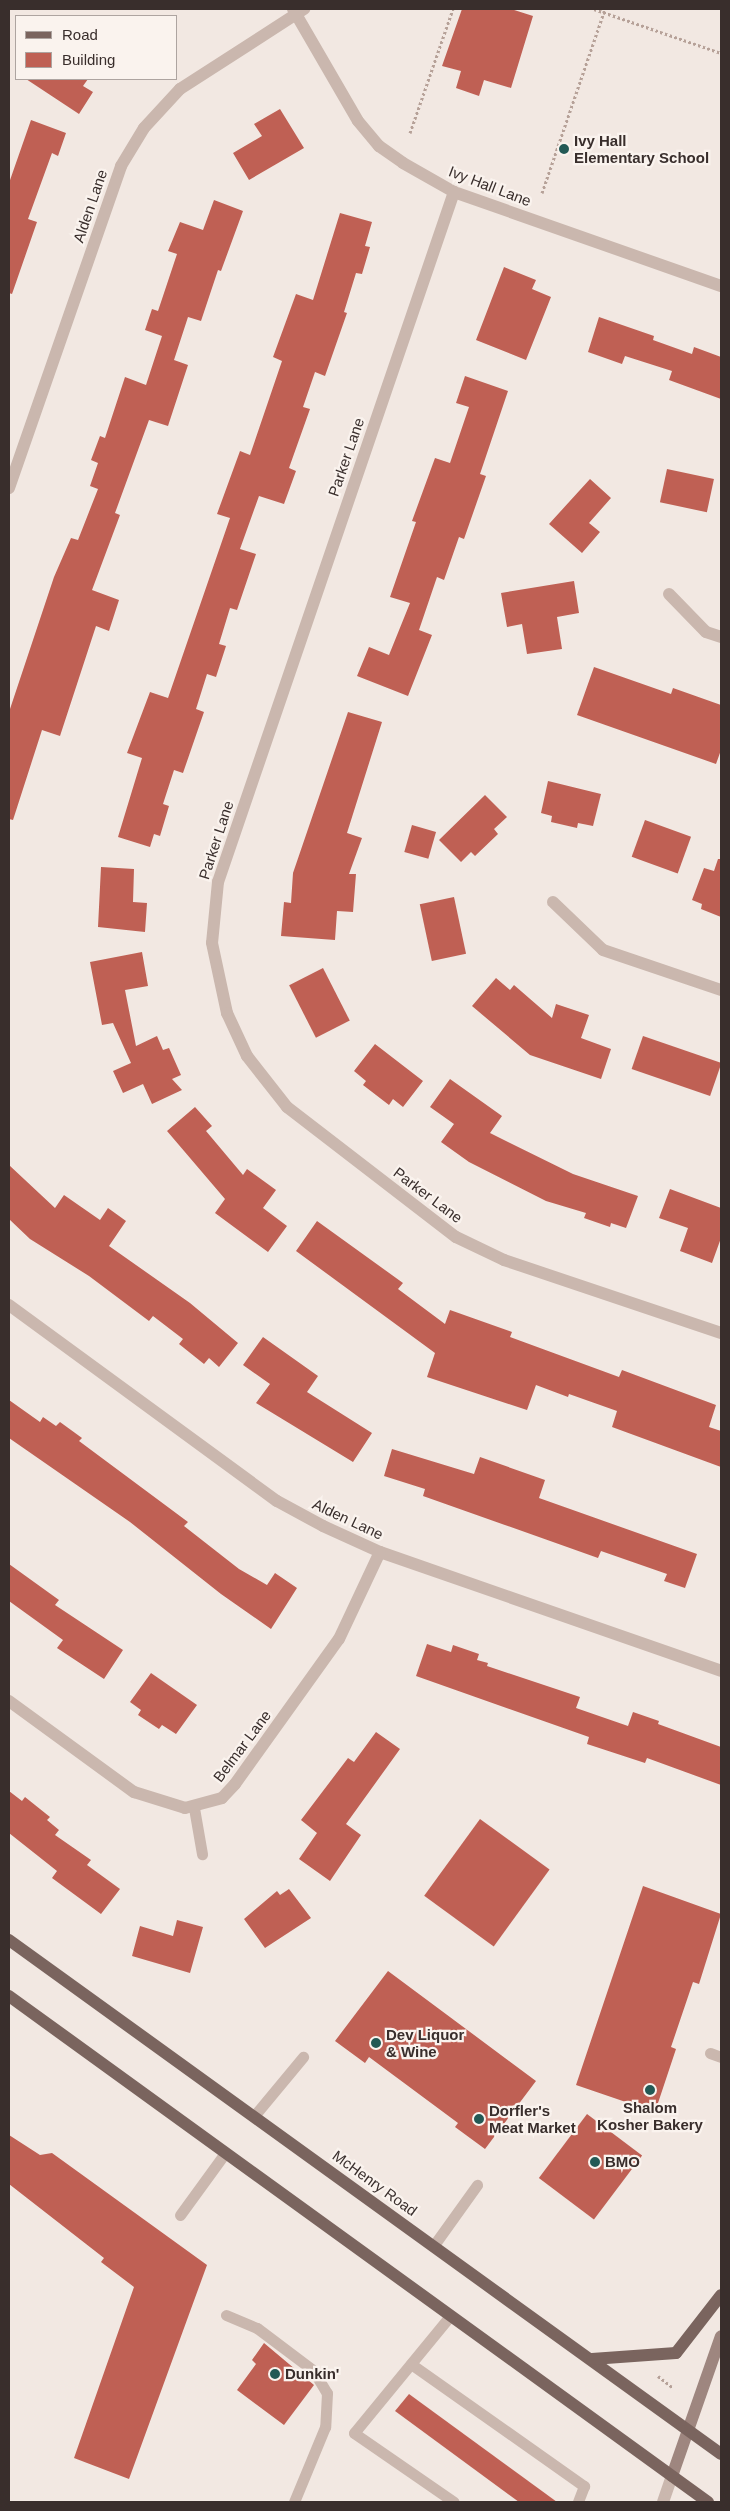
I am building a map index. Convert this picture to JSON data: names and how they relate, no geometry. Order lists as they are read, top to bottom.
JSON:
{
  "streets": {
    "main road": ["McHenry Road"],
    "street": [
      "Ivy Hall Lane",
      "Alden Lane",
      "Parker Lane",
      "Belmar Lane"
    ]
  },
  "crossings": [
    ["Ivy Hall Lane", "Alden Lane"],
    ["Ivy Hall Lane", "Parker Lane"],
    ["Alden Lane", "Belmar Lane"]
  ],
  "places": [
    "Ivy Hall Elementary School",
    "Dev Liquor & Wine",
    "Shalom Kosher Bakery",
    "Dorfler's Meat Market",
    "BMO",
    "Dunkin'"
  ],
  "legend": ["Road", "Building"]
}
